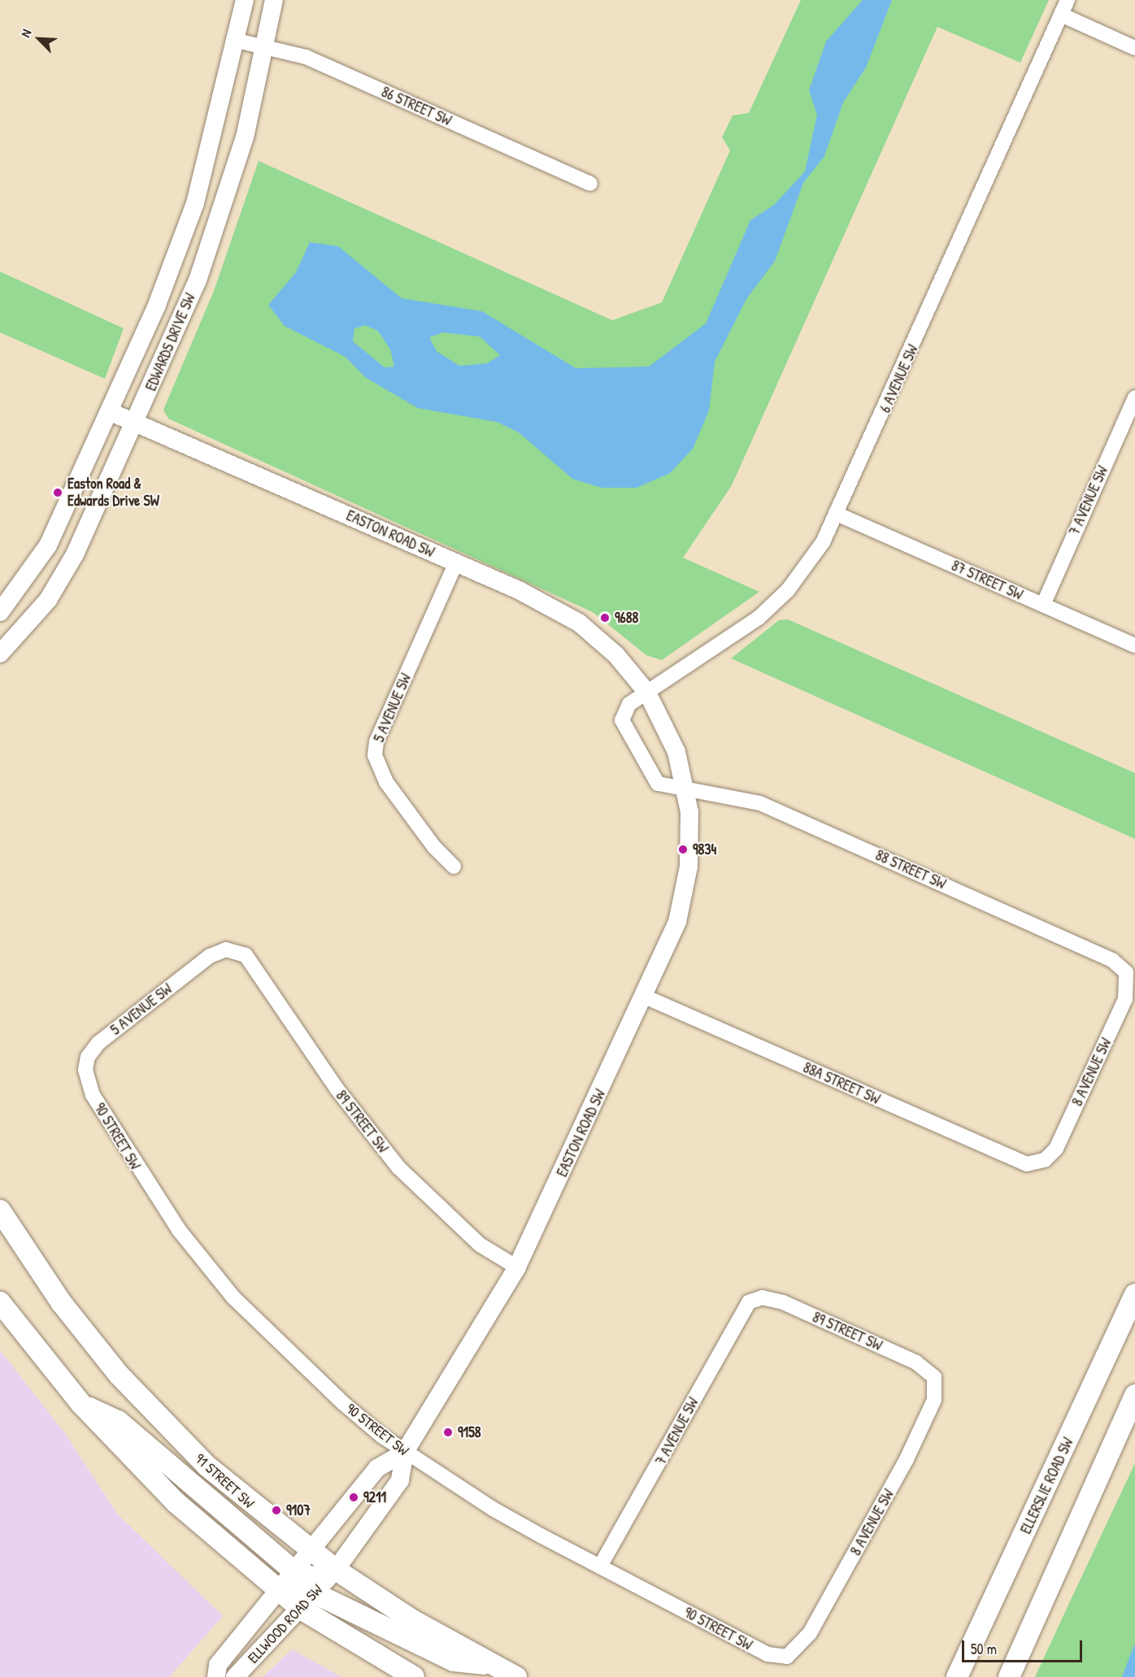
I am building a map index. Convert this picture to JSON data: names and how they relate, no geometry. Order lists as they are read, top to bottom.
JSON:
{
  "streets": {
    "main road": ["91 STREET SW", "ELLERSLIE ROAD SW"],
    "street": [
      "86 STREET SW",
      "EDWARDS DRIVE SW",
      "6 AVENUE SW",
      "7 AVENUE SW",
      "EASTON ROAD SW",
      "87 STREET SW",
      "5 AVENUE SW",
      "88 STREET SW",
      "8 AVENUE SW",
      "88A STREET SW",
      "89 STREET SW",
      "90 STREET SW",
      "ELLWOOD ROAD SW"
    ]
  },
  "crossings": [
    ["86 STREET SW", "EDWARDS DRIVE SW"],
    ["EDWARDS DRIVE SW", "EASTON ROAD SW"],
    ["6 AVENUE SW", "EASTON ROAD SW"],
    ["6 AVENUE SW", "87 STREET SW"],
    ["7 AVENUE SW", "87 STREET SW"],
    ["7 AVENUE SW", "89 STREET SW"],
    ["7 AVENUE SW", "90 STREET SW"],
    ["EASTON ROAD SW", "5 AVENUE SW"],
    ["EASTON ROAD SW", "88 STREET SW"],
    ["EASTON ROAD SW", "88A STREET SW"],
    ["EASTON ROAD SW", "89 STREET SW"],
    ["EASTON ROAD SW", "90 STREET SW"],
    ["EASTON ROAD SW", "91 STREET SW"],
    ["EASTON ROAD SW", "ELLWOOD ROAD SW"],
    ["5 AVENUE SW", "89 STREET SW"],
    ["5 AVENUE SW", "90 STREET SW"],
    ["88 STREET SW", "8 AVENUE SW"],
    ["8 AVENUE SW", "88A STREET SW"],
    ["8 AVENUE SW", "89 STREET SW"],
    ["8 AVENUE SW", "90 STREET SW"],
    ["91 STREET SW", "ELLWOOD ROAD SW"]
  ],
  "places": [
    "Easton Road & Edwards Drive SW",
    "9688",
    "9834",
    "9158",
    "9211",
    "9107"
  ],
  "scale_bar": "50 m",
  "north": "top left"
}
